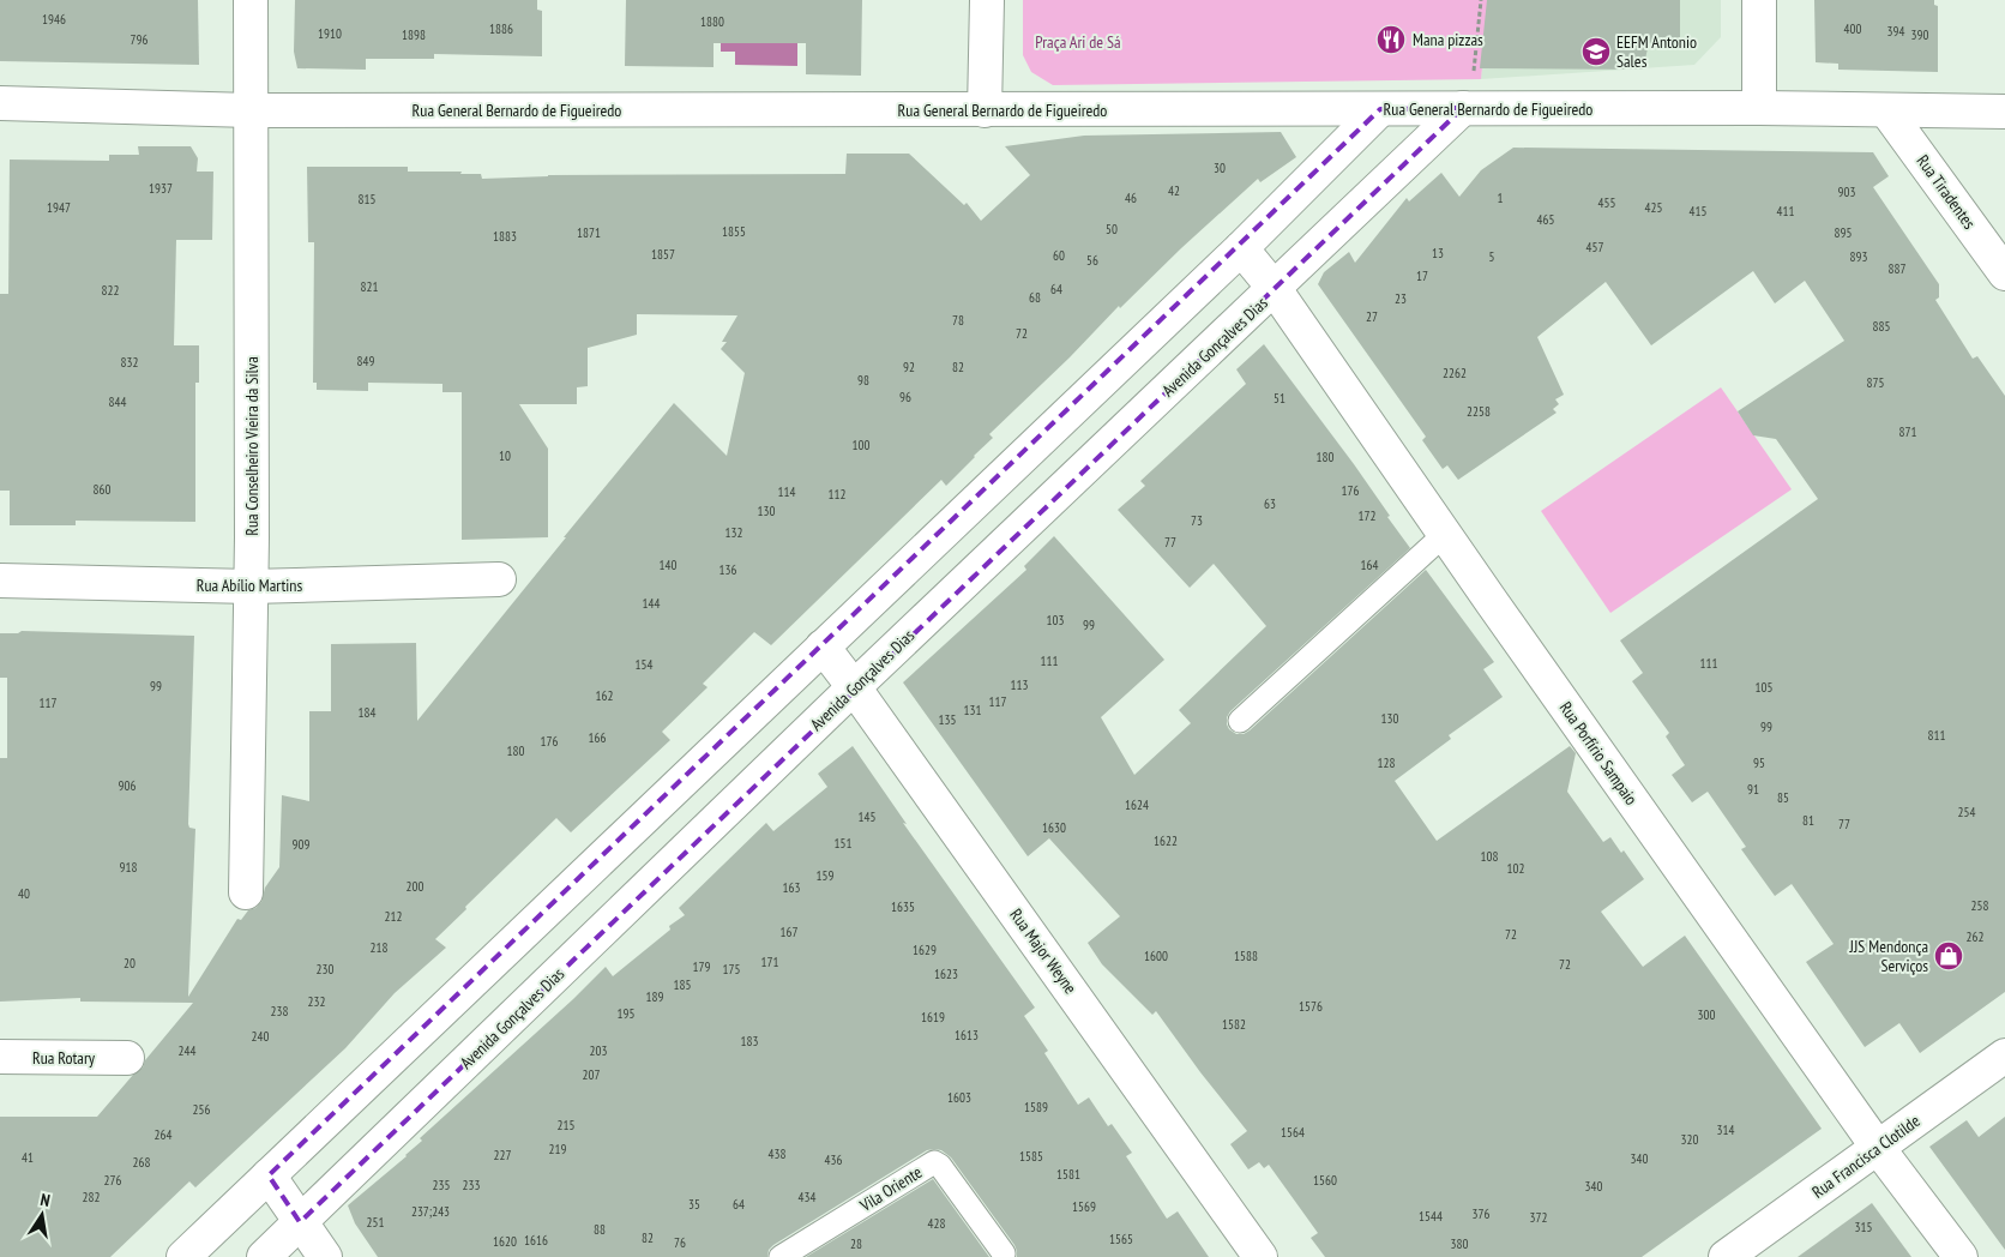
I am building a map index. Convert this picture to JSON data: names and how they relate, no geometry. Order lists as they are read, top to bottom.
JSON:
{
  "streets": {
    "street": [
      "Rua General Bernardo de Figueiredo",
      "Rua Tiradentes",
      "Avenida Gonçalves Dias",
      "Rua Conselheiro Vieira da Silva",
      "Rua Abílio Martins",
      "Rua Porfírio Sampaio",
      "Rua Major Weyne",
      "Rua Rotary",
      "Rua Francisca Clotilde"
    ],
    "lane": ["Vila Oriente"]
  },
  "crossings": [
    ["Rua General Bernardo de Figueiredo", "Rua Tiradentes"],
    ["Rua General Bernardo de Figueiredo", "Avenida Gonçalves Dias"],
    ["Rua General Bernardo de Figueiredo", "Rua Conselheiro Vieira da Silva"],
    ["Avenida Gonçalves Dias", "Rua Porfírio Sampaio"],
    ["Avenida Gonçalves Dias", "Rua Major Weyne"],
    ["Rua Conselheiro Vieira da Silva", "Rua Abílio Martins"],
    ["Rua Porfírio Sampaio", "Rua Francisca Clotilde"]
  ],
  "parks": ["Praça Ari de Sá"],
  "places": {
    "restaurant": ["Mana pizzas"],
    "school or university": ["EEFM Antonio Sales"],
    "shop": ["JJS Mendonça Serviços"]
  },
  "house_numbers": [
    "1946",
    "1880",
    "1886",
    "400",
    "394",
    "1910",
    "1898",
    "390",
    "796",
    "30",
    "1937",
    "42",
    "903",
    "46",
    "1",
    "815",
    "455",
    "1947",
    "425",
    "415",
    "411",
    "465",
    "50",
    "1855",
    "1871",
    "895",
    "1883",
    "457",
    "13",
    "1857",
    "60",
    "5",
    "893",
    "56",
    "887",
    "17",
    "821",
    "64",
    "822",
    "68",
    "23",
    "27",
    "78",
    "885",
    "72",
    "849",
    "832",
    "92",
    "82",
    "2262",
    "98",
    "875",
    "96",
    "51",
    "844",
    "2258",
    "871",
    "100",
    "10",
    "180",
    "860",
    "176",
    "114",
    "112",
    "63",
    "130",
    "172",
    "73",
    "132",
    "77",
    "140",
    "164",
    "136",
    "144",
    "103",
    "99",
    "111",
    "111",
    "154",
    "113",
    "99",
    "105",
    "162",
    "117",
    "117",
    "131",
    "184",
    "130",
    "135",
    "99",
    "811",
    "166",
    "176",
    "180",
    "128",
    "95",
    "906",
    "91",
    "85",
    "1624",
    "254",
    "145",
    "81",
    "77",
    "1630",
    "1622",
    "151",
    "909",
    "108",
    "918",
    "102",
    "159",
    "200",
    "163",
    "40",
    "258",
    "1635",
    "212",
    "167",
    "72",
    "262",
    "218",
    "1629",
    "1600",
    "1588",
    "171",
    "20",
    "72",
    "179",
    "230",
    "175",
    "1623",
    "185",
    "189",
    "232",
    "1576",
    "238",
    "195",
    "300",
    "1619",
    "1582",
    "1613",
    "240",
    "183",
    "244",
    "203",
    "207",
    "1603",
    "1589",
    "256",
    "215",
    "314",
    "1564",
    "264",
    "320",
    "219",
    "438",
    "227",
    "1585",
    "41",
    "340",
    "436",
    "268",
    "1581",
    "276",
    "1560",
    "235",
    "233",
    "340",
    "282",
    "434",
    "35",
    "64",
    "1569",
    "237;243",
    "376",
    "1544",
    "372",
    "251",
    "428",
    "315",
    "88",
    "82",
    "1565",
    "1616",
    "1620",
    "76",
    "28",
    "380"
  ],
  "north": "top"
}
